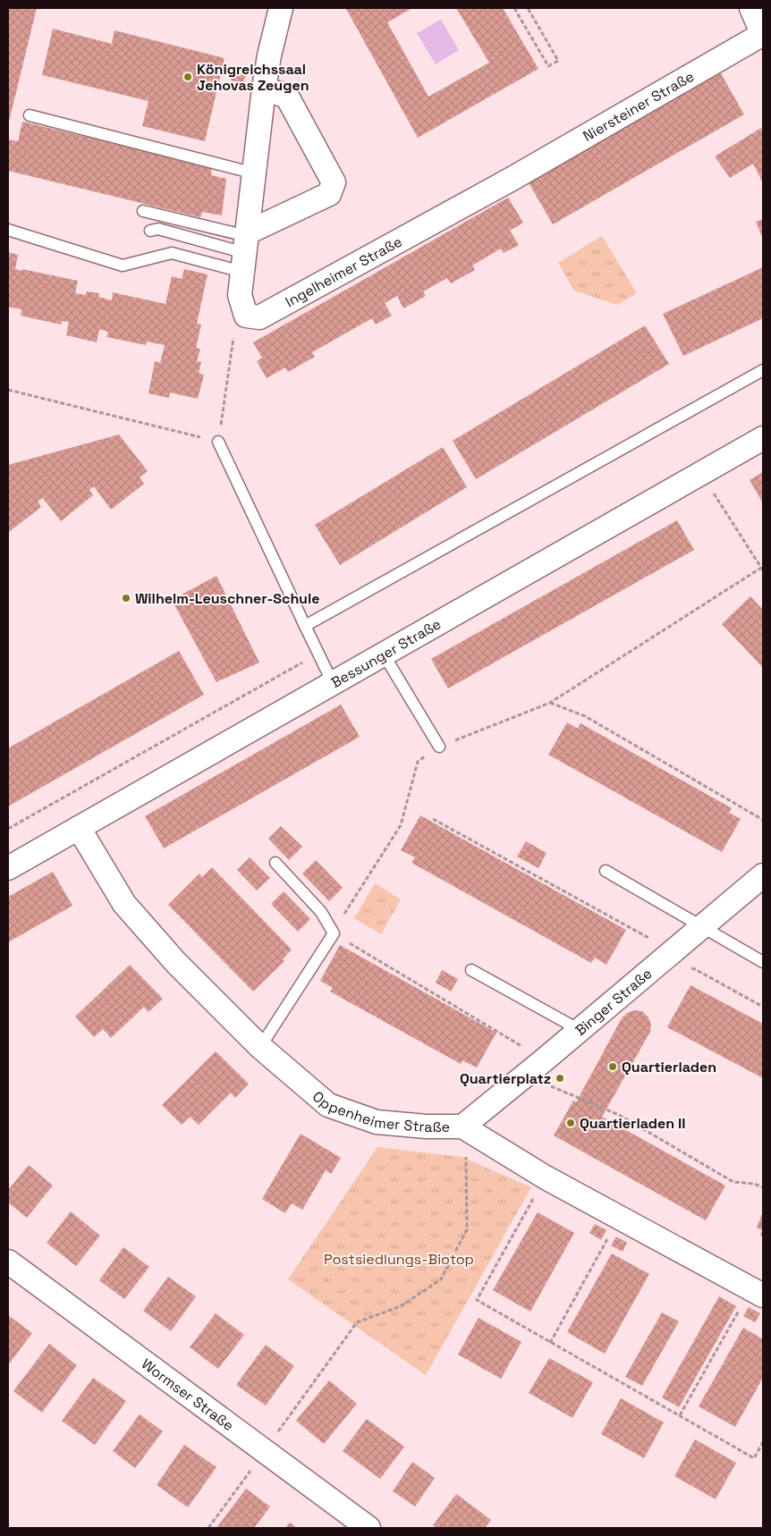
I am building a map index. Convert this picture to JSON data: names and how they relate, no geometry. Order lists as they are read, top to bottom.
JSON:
{
  "streets": {
    "street": [
      "Niersteiner Straße",
      "Ingelheimer Straße",
      "Bessunger Straße",
      "Binger Straße",
      "Oppenheimer Straße",
      "Wormser Straße"
    ]
  },
  "crossings": [
    ["Niersteiner Straße", "Ingelheimer Straße"],
    ["Bessunger Straße", "Oppenheimer Straße"],
    ["Binger Straße", "Oppenheimer Straße"]
  ],
  "parks": ["Postsiedlungs-Biotop"],
  "places": [
    "Königreichssaal Jehovas Zeugen",
    "Wilhelm-Leuschner-Schule",
    "Quartierladen",
    "Quartierplatz",
    "Quartierladen II"
  ]
}
